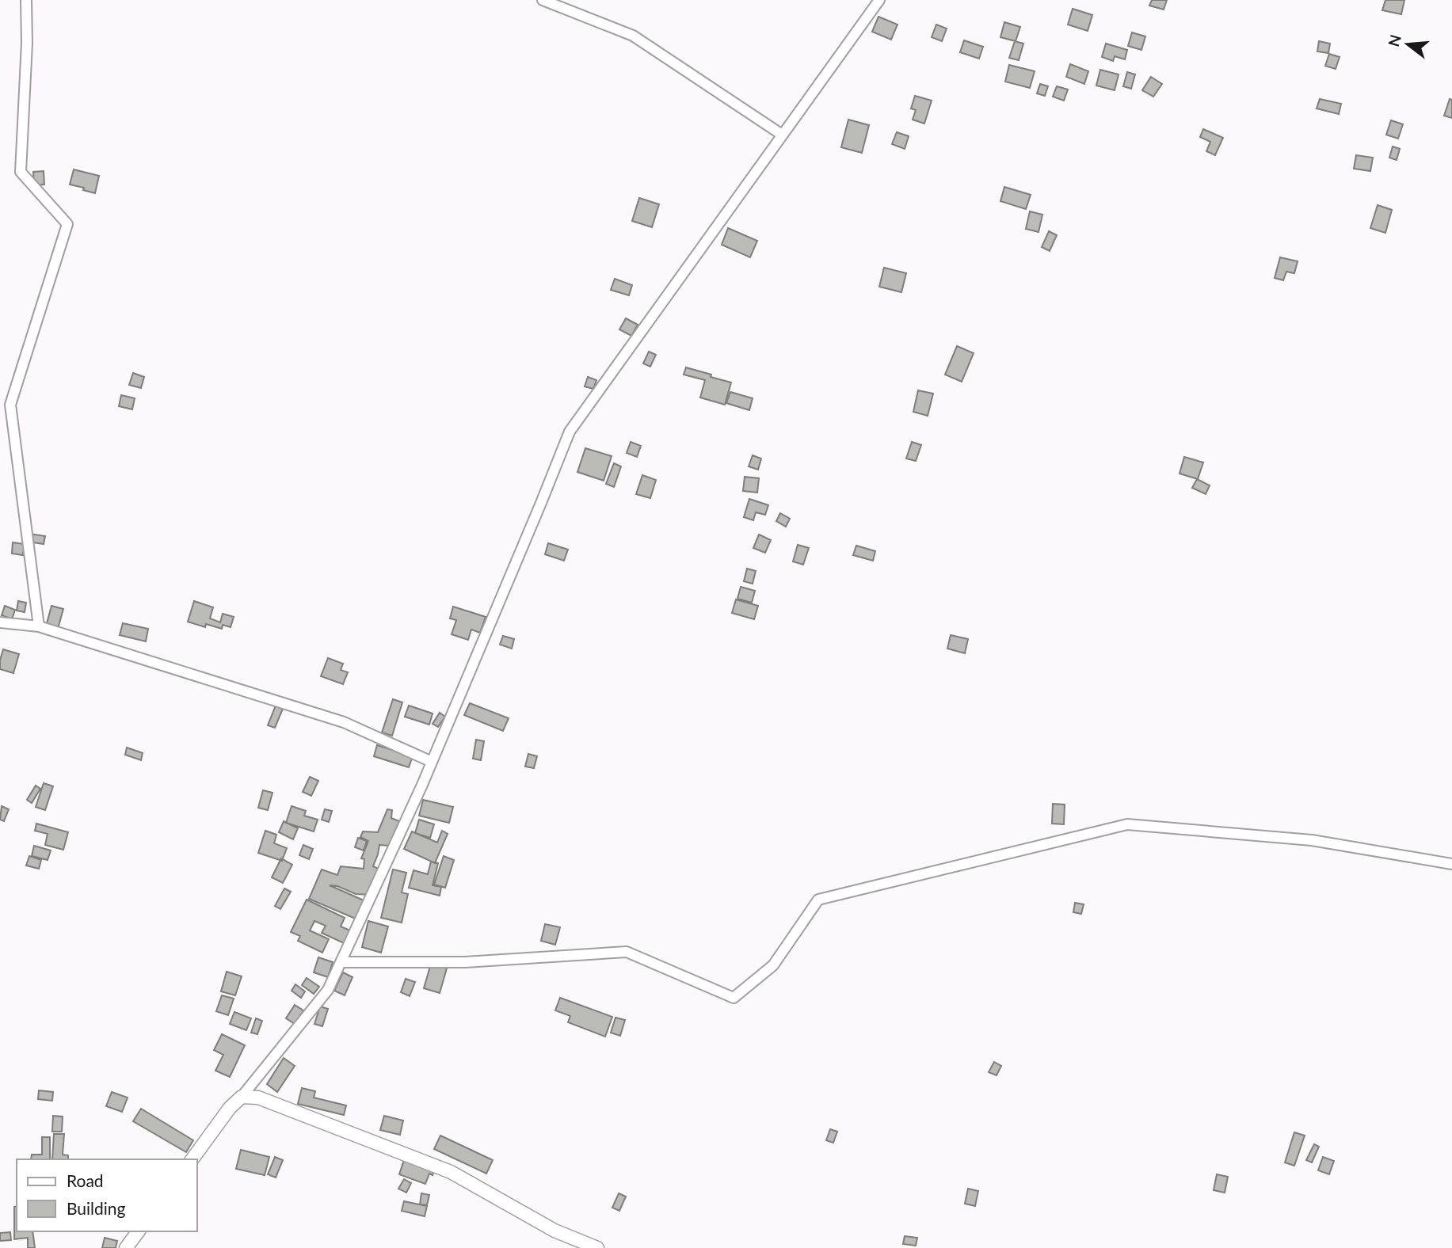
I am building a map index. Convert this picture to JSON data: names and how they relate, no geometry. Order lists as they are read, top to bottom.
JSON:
{
  "legend": ["Road", "Building"],
  "north": "left"
}
